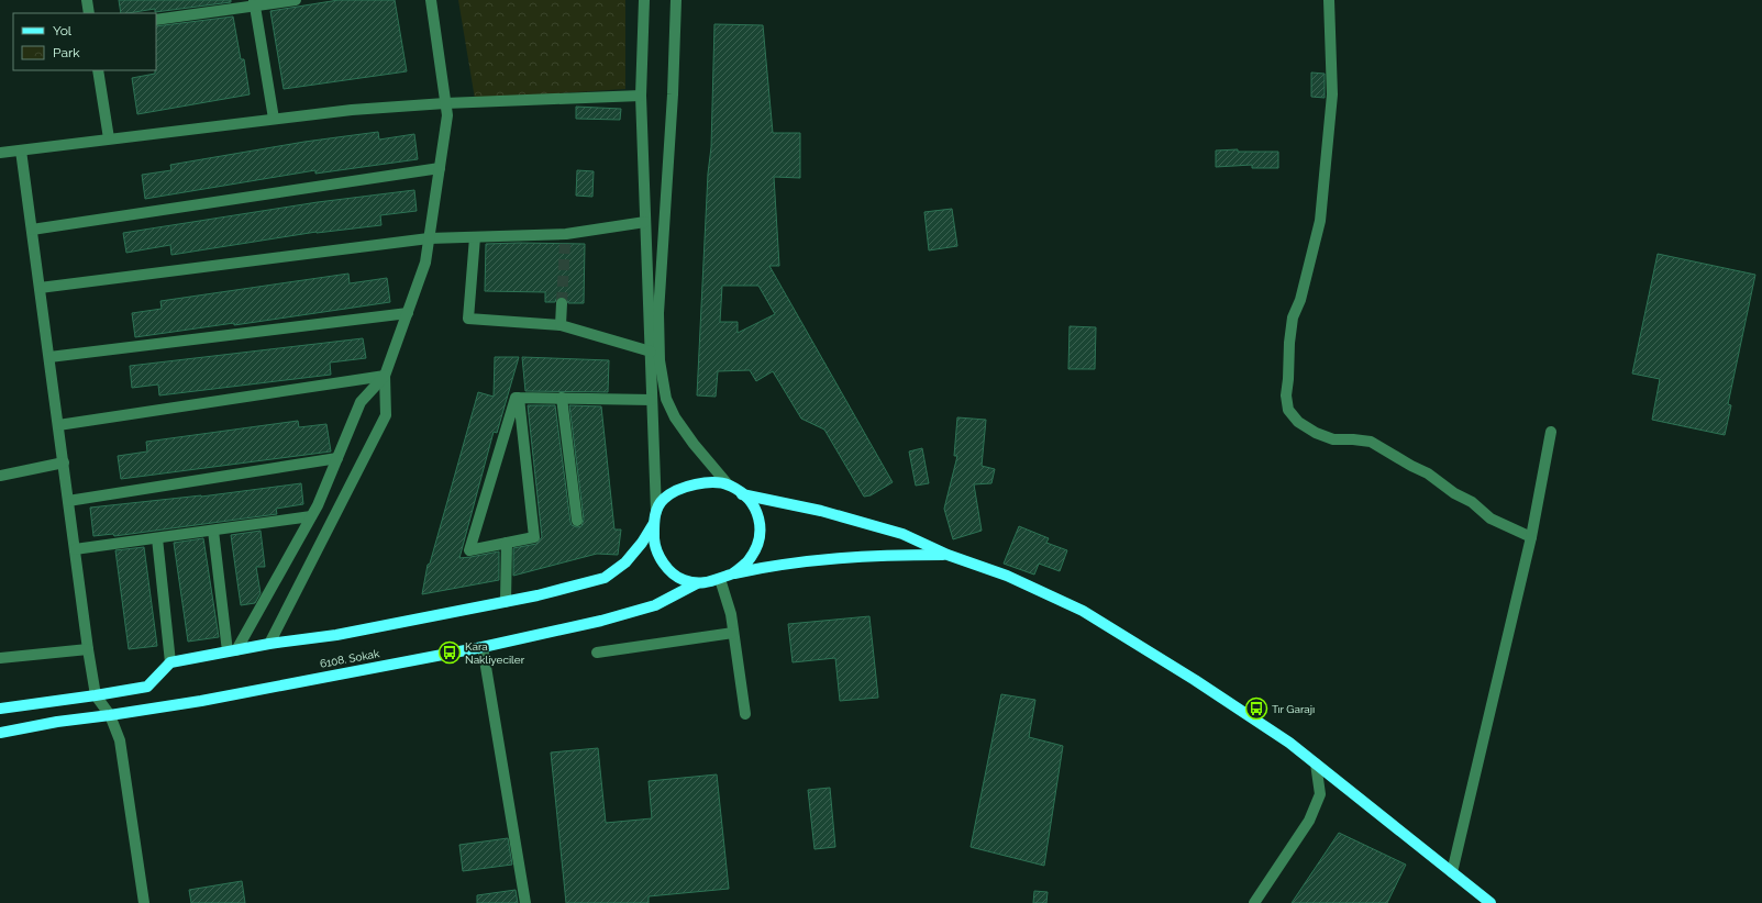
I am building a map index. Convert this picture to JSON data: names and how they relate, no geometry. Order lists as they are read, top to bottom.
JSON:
{
  "streets": {
    "main road": ["6108. Sokak"]
  },
  "places": {
    "bus stop": ["Kara Nakliyeciler", "Tır Garajı"]
  },
  "legend": ["Yol", "Park"]
}
